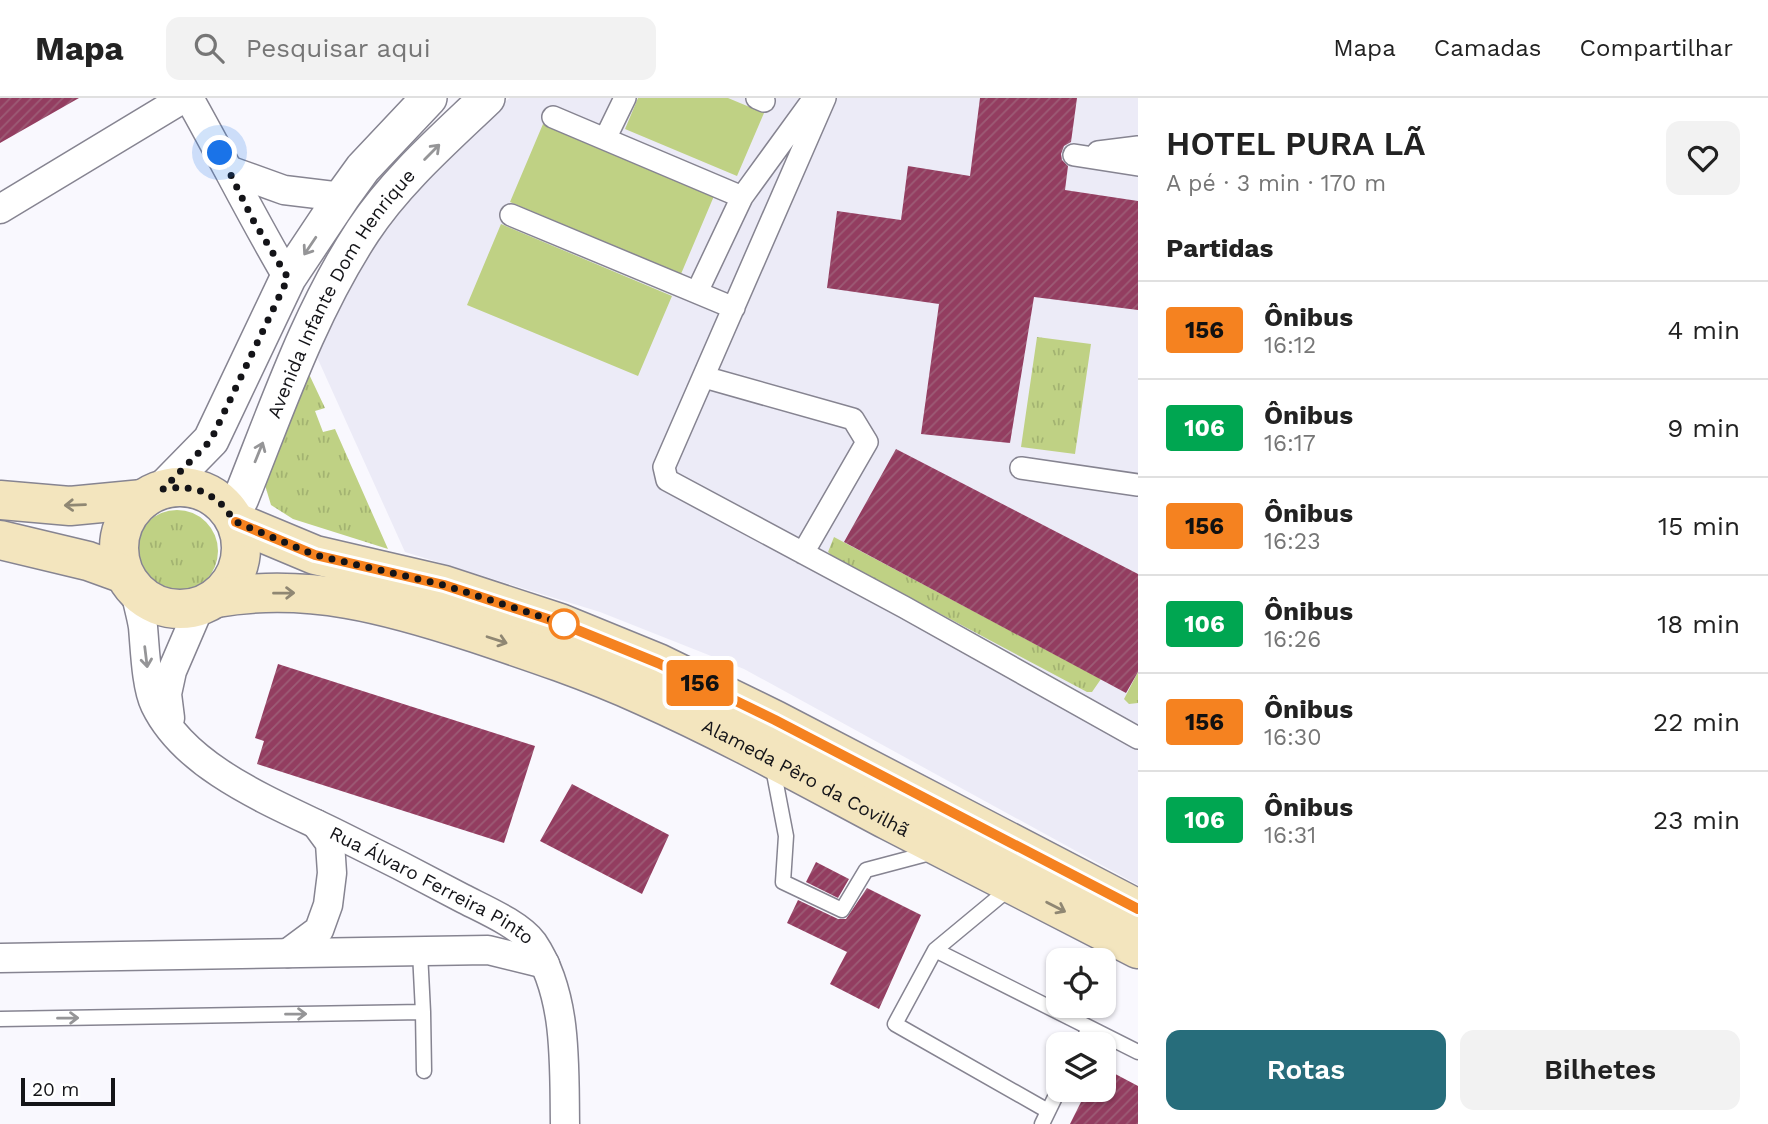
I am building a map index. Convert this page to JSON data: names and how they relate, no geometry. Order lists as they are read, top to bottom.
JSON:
{
  "streets": {
    "main road": ["Alameda Pêro da Covilhã"],
    "street": ["Avenida Infante Dom Henrique", "Rua Álvaro Ferreira Pinto"]
  },
  "crossings": [
    ["Avenida Infante Dom Henrique", "Alameda Pêro da Covilhã"],
    ["Avenida Infante Dom Henrique", "Rua Álvaro Ferreira Pinto"],
    ["Alameda Pêro da Covilhã", "Rua Álvaro Ferreira Pinto"]
  ],
  "lines": ["bus line 156"],
  "scale_bar": "20 m",
  "page": {
    "header": "Mapa",
    "search": "Pesquisar aqui",
    "nav": ["Mapa", "Camadas", "Compartilhar"],
    "on_map": "156",
    "heading": [
      ["HOTEL PURA LÃ", "A pé · 3 min · 170 m"],
      "Partidas"
    ],
    "list": [
      {
        "mark": "156",
        "name": "Ônibus",
        "note": "16:12",
        "value": "4 min"
      },
      {
        "mark": "106",
        "name": "Ônibus",
        "note": "16:17",
        "value": "9 min"
      },
      {
        "mark": "156",
        "name": "Ônibus",
        "note": "16:23",
        "value": "15 min"
      },
      {
        "mark": "106",
        "name": "Ônibus",
        "note": "16:26",
        "value": "18 min"
      },
      {
        "mark": "156",
        "name": "Ônibus",
        "note": "16:30",
        "value": "22 min"
      },
      {
        "mark": "106",
        "name": "Ônibus",
        "note": "16:31",
        "value": "23 min"
      }
    ],
    "buttons": ["Rotas", "Bilhetes"],
    "scale": "20 m"
  }
}
